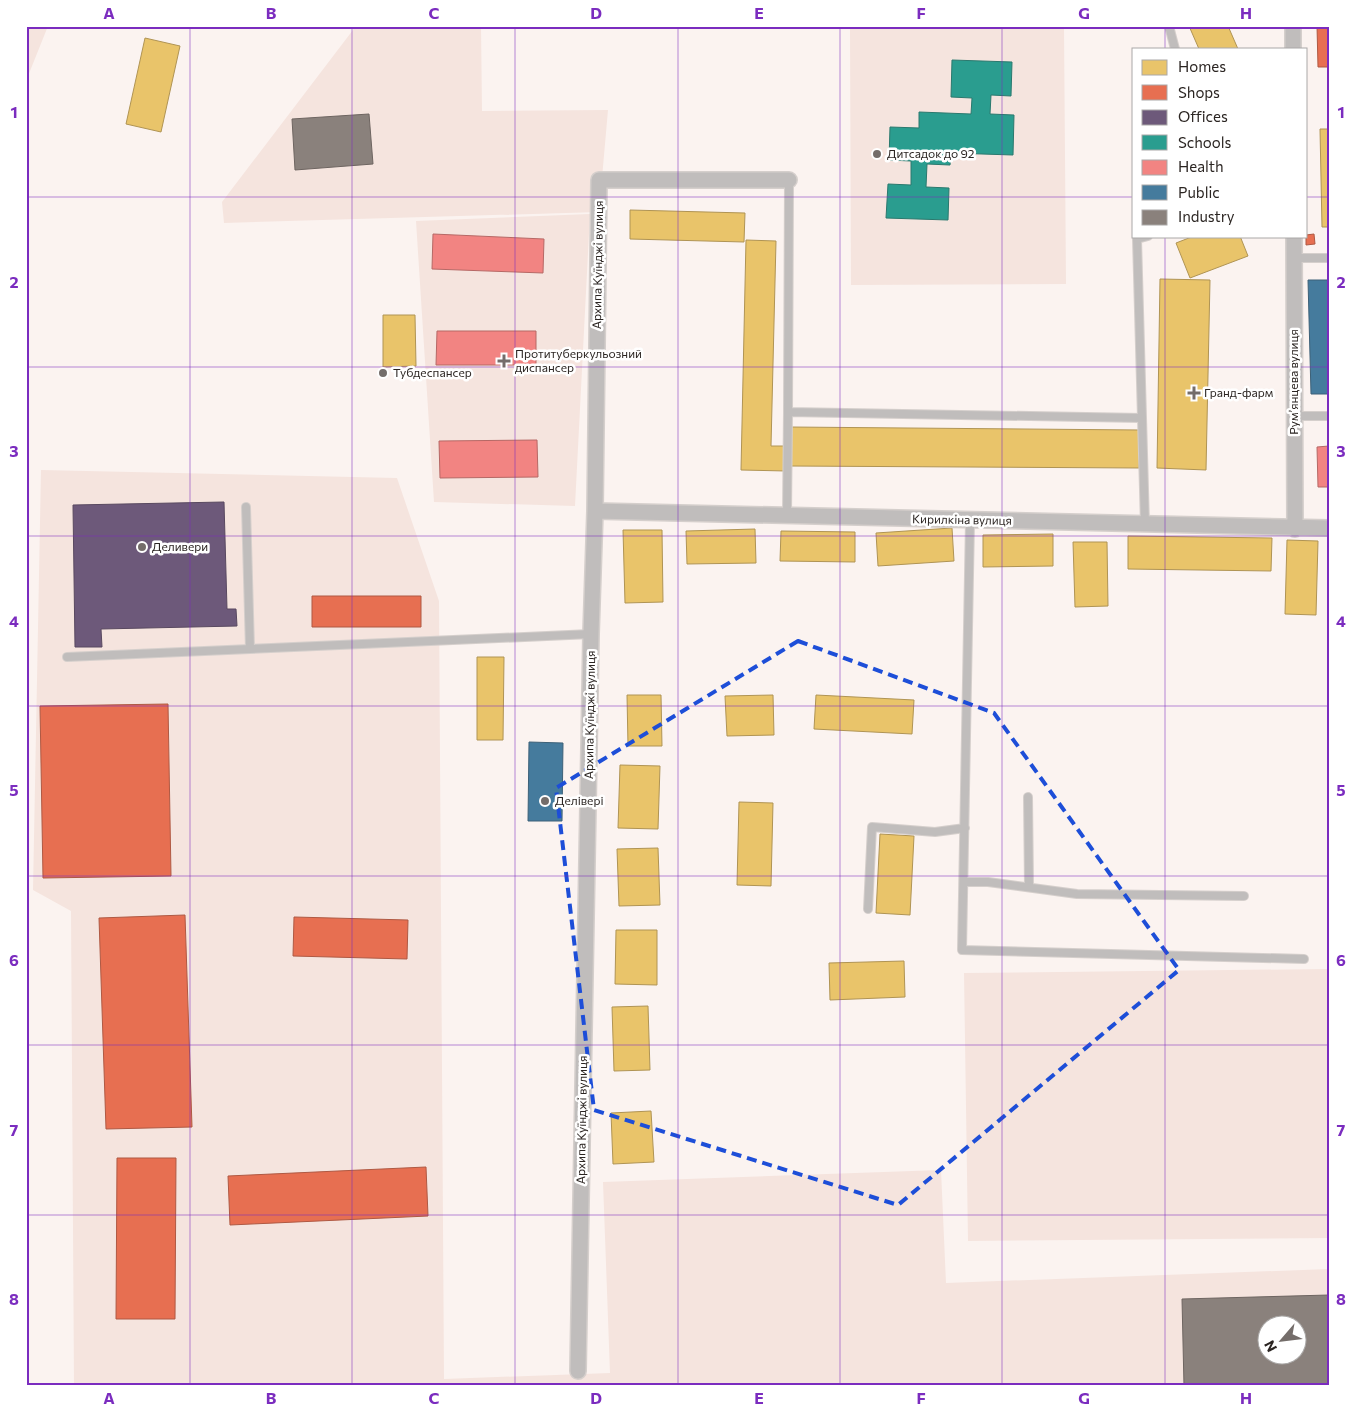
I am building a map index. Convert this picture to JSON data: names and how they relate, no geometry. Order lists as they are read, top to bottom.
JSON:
{
  "streets": {
    "street": ["Архипа Куїнджі вулиця", "Рум’янцева вулиця", "Кирилкіна вулиця"]
  },
  "crossings": [
    ["Архипа Куїнджі вулиця", "Кирилкіна вулиця"],
    ["Рум’янцева вулиця", "Кирилкіна вулиця"]
  ],
  "places": {
    "other": [
      "Дитсадок до 92",
      "Тубдеспансер",
      "Деливери",
      "Делівері"
    ],
    "health": ["Протитуберкульозний диспансер", "Гранд-фарм"]
  },
  "legend": [
    "Homes",
    "Shops",
    "Offices",
    "Schools",
    "Health",
    "Public",
    "Industry"
  ],
  "north": "bottom left",
  "grid": {
    "columns": [
      "A",
      "B",
      "C",
      "D",
      "E",
      "F",
      "G",
      "H"
    ],
    "rows": [
      "1",
      "2",
      "3",
      "4",
      "5",
      "6",
      "7",
      "8"
    ]
  }
}
